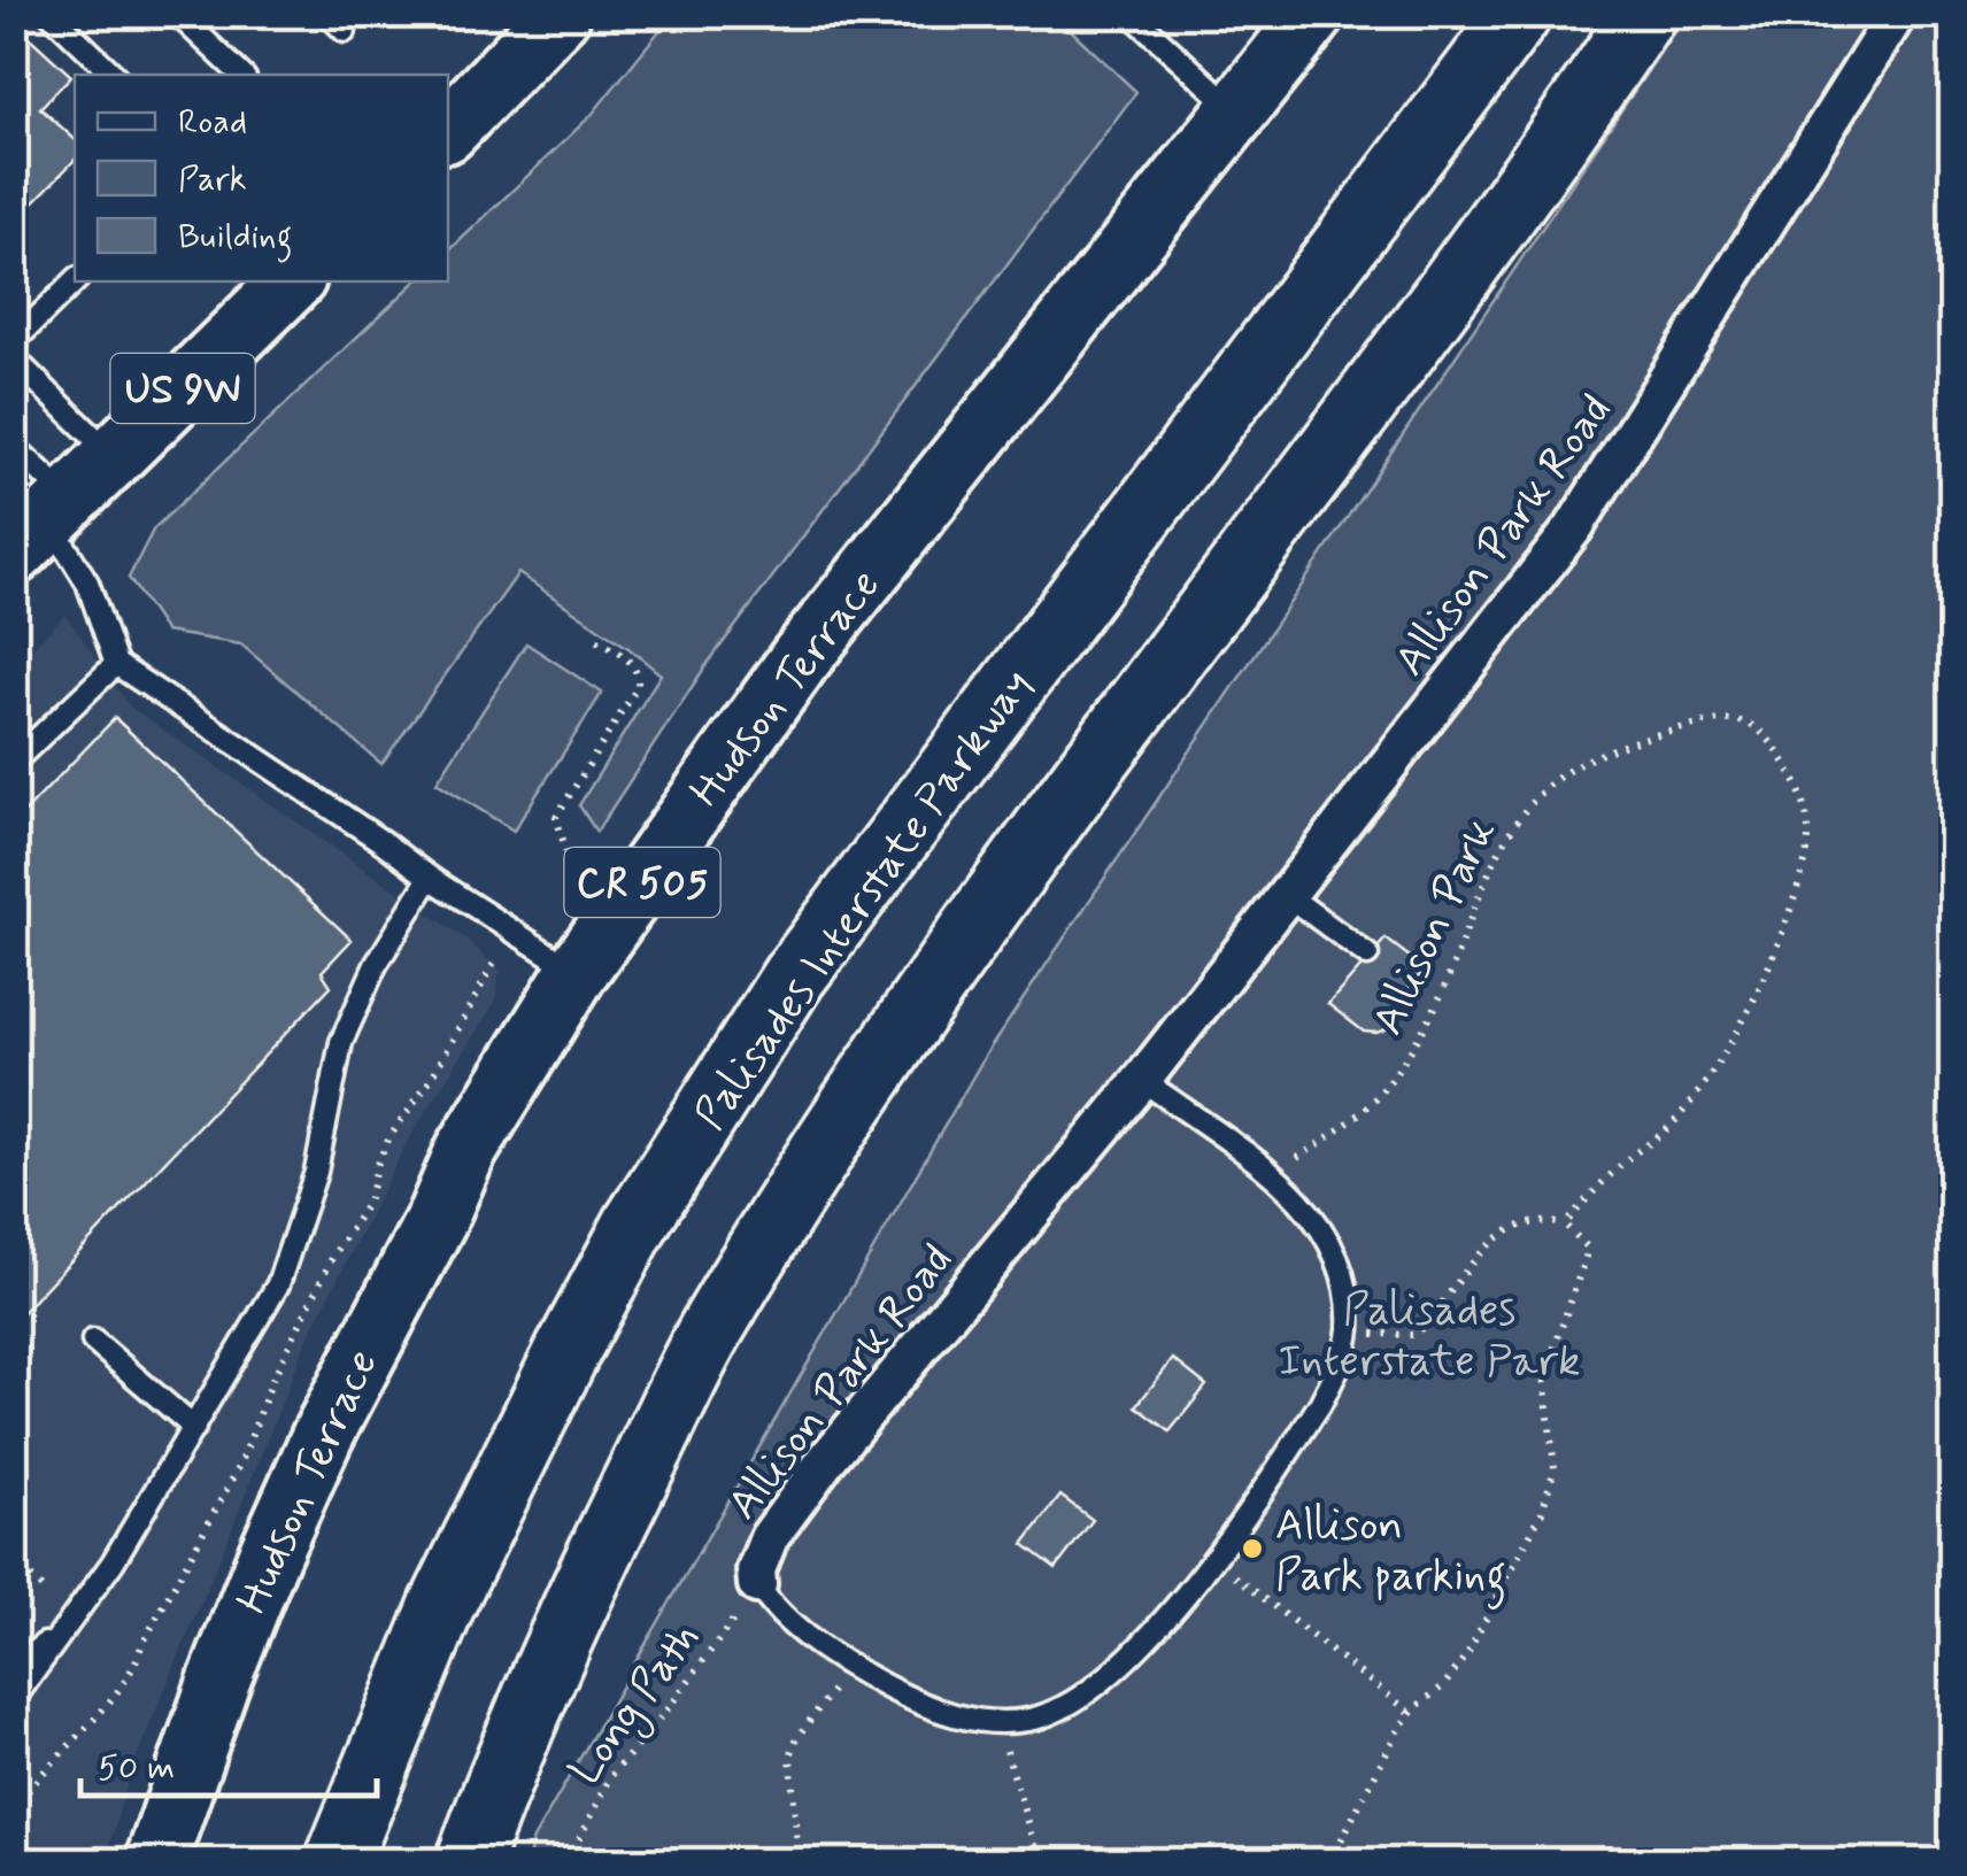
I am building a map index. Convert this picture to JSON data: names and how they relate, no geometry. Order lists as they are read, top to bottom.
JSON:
{
  "streets": {
    "highway": ["Palisades Interstate Parkway"],
    "main road": ["US 9W", "Hudson Terrace", "CR 505"],
    "street": ["Allison Park Road"],
    "path": ["Allison Park", "Long Path"]
  },
  "crossings": [
    ["Allison Park Road", "Allison Park"],
    ["Allison Park Road", "Long Path"]
  ],
  "parks": ["Palisades Interstate Park"],
  "places": ["Allison Park parking"],
  "legend": ["Road", "Park", "Building"],
  "scale_bar": "50 m"
}
